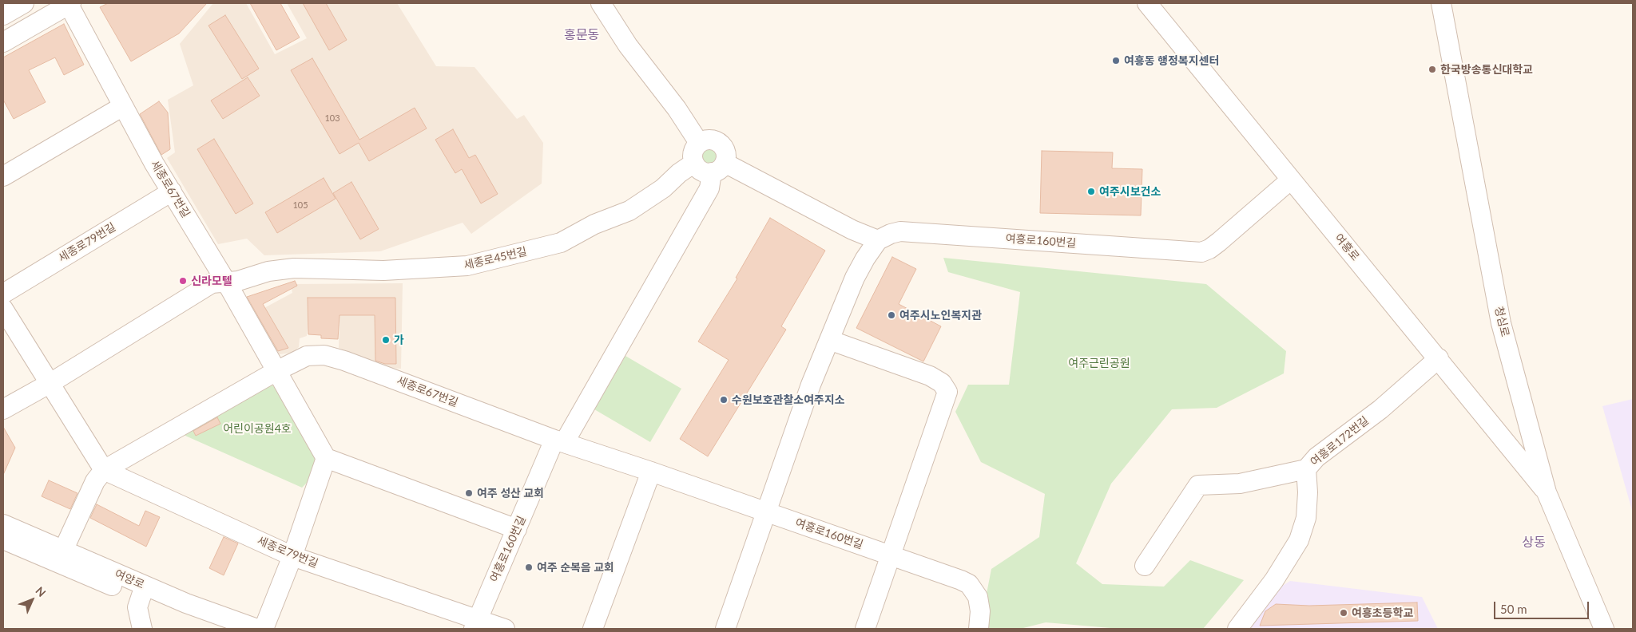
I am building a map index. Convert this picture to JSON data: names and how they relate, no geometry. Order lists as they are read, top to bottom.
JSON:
{
  "streets": {
    "street": [
      "세종로67번길",
      "여흥로160번길",
      "세종로79번길",
      "여흥로",
      "세종로45번길",
      "청심로",
      "여흥로172번길",
      "여양로"
    ]
  },
  "crossings": [
    ["세종로67번길", "여흥로160번길"],
    ["세종로67번길", "세종로79번길"],
    ["세종로67번길", "세종로45번길"],
    ["여흥로160번길", "세종로79번길"],
    ["여흥로160번길", "여흥로"],
    ["여흥로", "청심로"],
    ["여흥로", "여흥로172번길"]
  ],
  "districts": ["홍문동", "상동"],
  "parks": ["여주근린공원", "어린이공원4호"],
  "places": [
    "여흥동 행정복지센터",
    "한국방송통신대학교",
    "여주시보건소",
    "신라모텔",
    "여주시노인복지관",
    "가",
    "수원보호관찰소여주지소",
    "여주 성산 교회",
    "여주 순복음 교회",
    "여흥초등학교"
  ],
  "house_numbers": ["103", "105"],
  "scale_bar": "50 m",
  "north": "top right"
}
